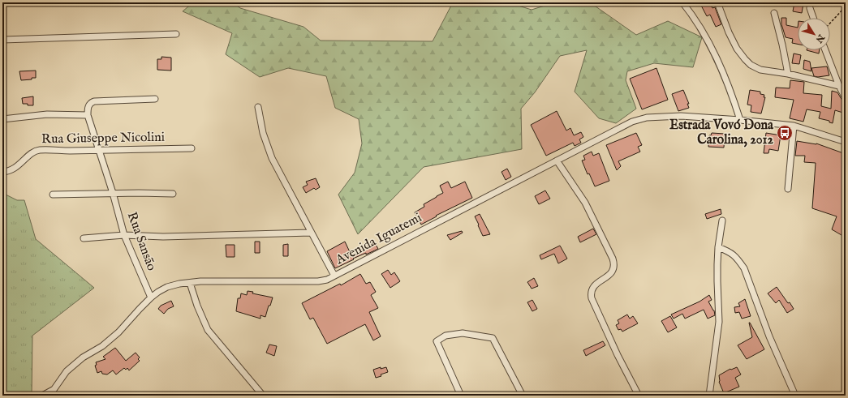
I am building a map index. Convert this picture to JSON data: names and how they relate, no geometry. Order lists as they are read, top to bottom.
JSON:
{
  "streets": {
    "street": ["Rua Giuseppe Nicolini", "Avenida Iguatemi", "Rua Sansão"]
  },
  "crossings": [
    ["Rua Giuseppe Nicolini", "Rua Sansão"],
    ["Avenida Iguatemi", "Rua Sansão"]
  ],
  "places": {
    "bus stop": ["Estrada Vovó Dona Carolina, 2012"]
  },
  "north": "bottom right"
}
